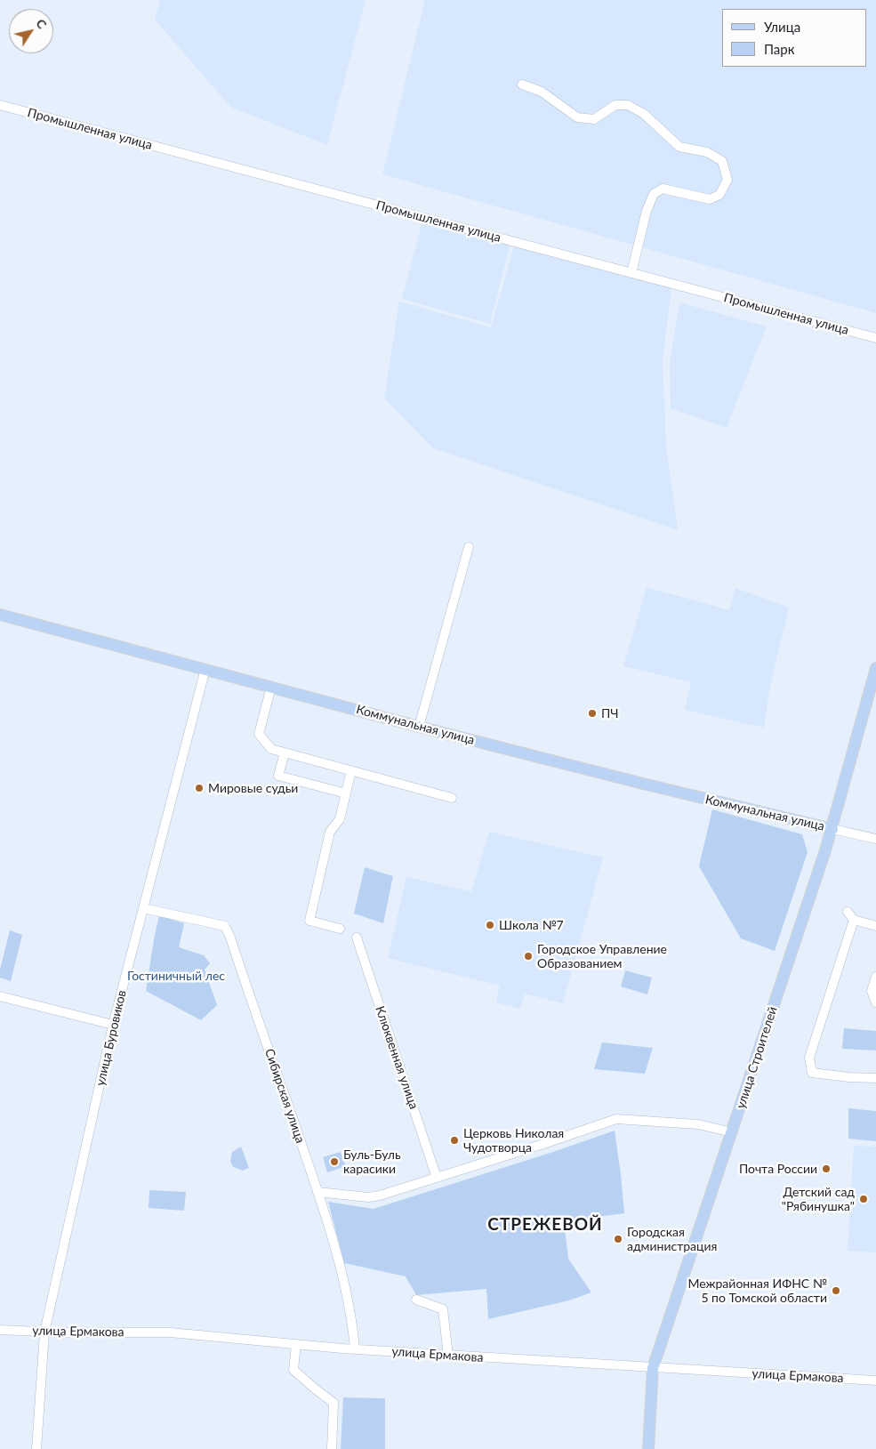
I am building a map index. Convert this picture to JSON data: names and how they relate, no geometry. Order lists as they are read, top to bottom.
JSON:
{
  "streets": {
    "main road": ["Коммунальная улица", "улица Строителей"],
    "street": [
      "Промышленная улица",
      "улица Буровиков",
      "Клюквенная улица",
      "Сибирская улица",
      "улица Ермакова"
    ]
  },
  "crossings": [
    ["Коммунальная улица", "улица Буровиков"],
    ["Коммунальная улица", "улица Строителей"],
    ["улица Буровиков", "Сибирская улица"],
    ["улица Буровиков", "улица Ермакова"],
    ["улица Строителей", "улица Ермакова"],
    ["Сибирская улица", "улица Ермакова"]
  ],
  "districts": ["СТРЕЖЕВОЙ"],
  "parks": ["Гостиничный лес"],
  "places": [
    "ПЧ",
    "Мировые судьи",
    "Школа №7",
    "Городское Управление Образованием",
    "Церковь Николая Чудотворца",
    "Буль-Буль карасики",
    "Почта России",
    "Детский сад \"Рябинушка\"",
    "Городская администрация",
    "Межрайонная ИФНС № 5 по Томской области"
  ],
  "legend": ["Улица", "Парк"],
  "north": "top right"
}
